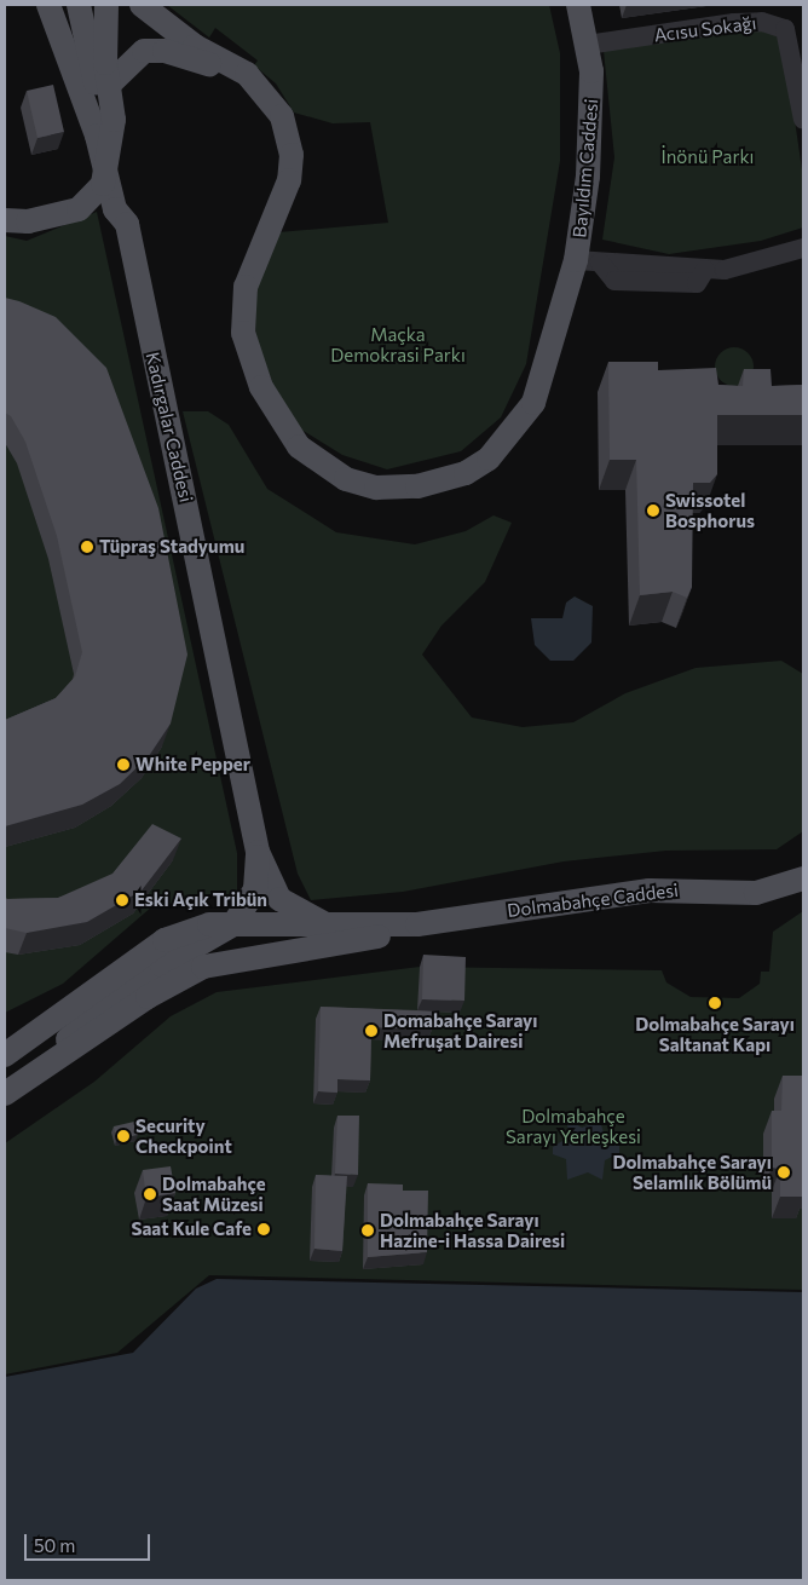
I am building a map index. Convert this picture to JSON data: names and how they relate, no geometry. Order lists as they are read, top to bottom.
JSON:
{
  "streets": {
    "main road": ["Bayıldım Caddesi", "Kadırgalar Caddesi", "Dolmabahçe Caddesi"],
    "street": ["Acısu Sokağı"]
  },
  "crossings": [
    ["Acısu Sokağı", "Bayıldım Caddesi"]
  ],
  "parks": ["İnönü Parkı", "Maçka Demokrasi Parkı", "Dolmabahçe Sarayı Yerleşkesi"],
  "places": [
    "Swissotel Bosphorus",
    "Tüpraş Stadyumu",
    "White Pepper",
    "Eski Açık Tribün",
    "Dolmabahçe Sarayı Saltanat Kapı",
    "Domabahçe Sarayı Mefruşat Dairesi",
    "Security Checkpoint",
    "Dolmabahçe Sarayı Selamlık Bölümü",
    "Dolmabahçe Saat Müzesi",
    "Saat Kule Cafe",
    "Dolmabahçe Sarayı Hazine-i Hassa Dairesi"
  ],
  "scale_bar": "50 m"
}
